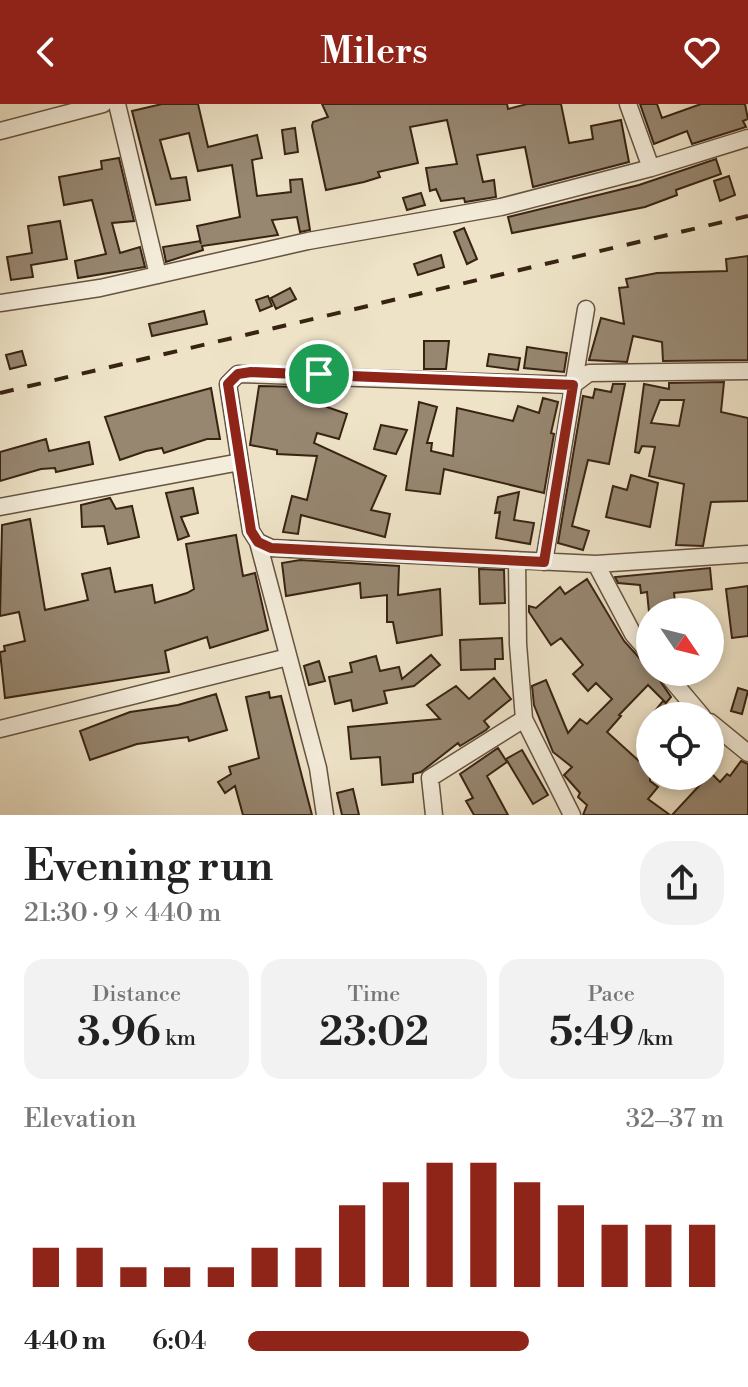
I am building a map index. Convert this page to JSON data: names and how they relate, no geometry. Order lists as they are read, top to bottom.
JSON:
{
  "north": "bottom right",
  "page": {
    "header": "Milers",
    "heading": ["Evening run", "21:30 · 9 × 440 m"],
    "stats": [
      ["Distance", "3.96 km"],
      ["Time", "23:02"],
      ["Pace", "5:49 /km"]
    ],
    "chart": ["Elevation", "32–37 m"],
    "list": [
      {
        "name": "440 m",
        "note": "6:04"
      }
    ]
  }
}
